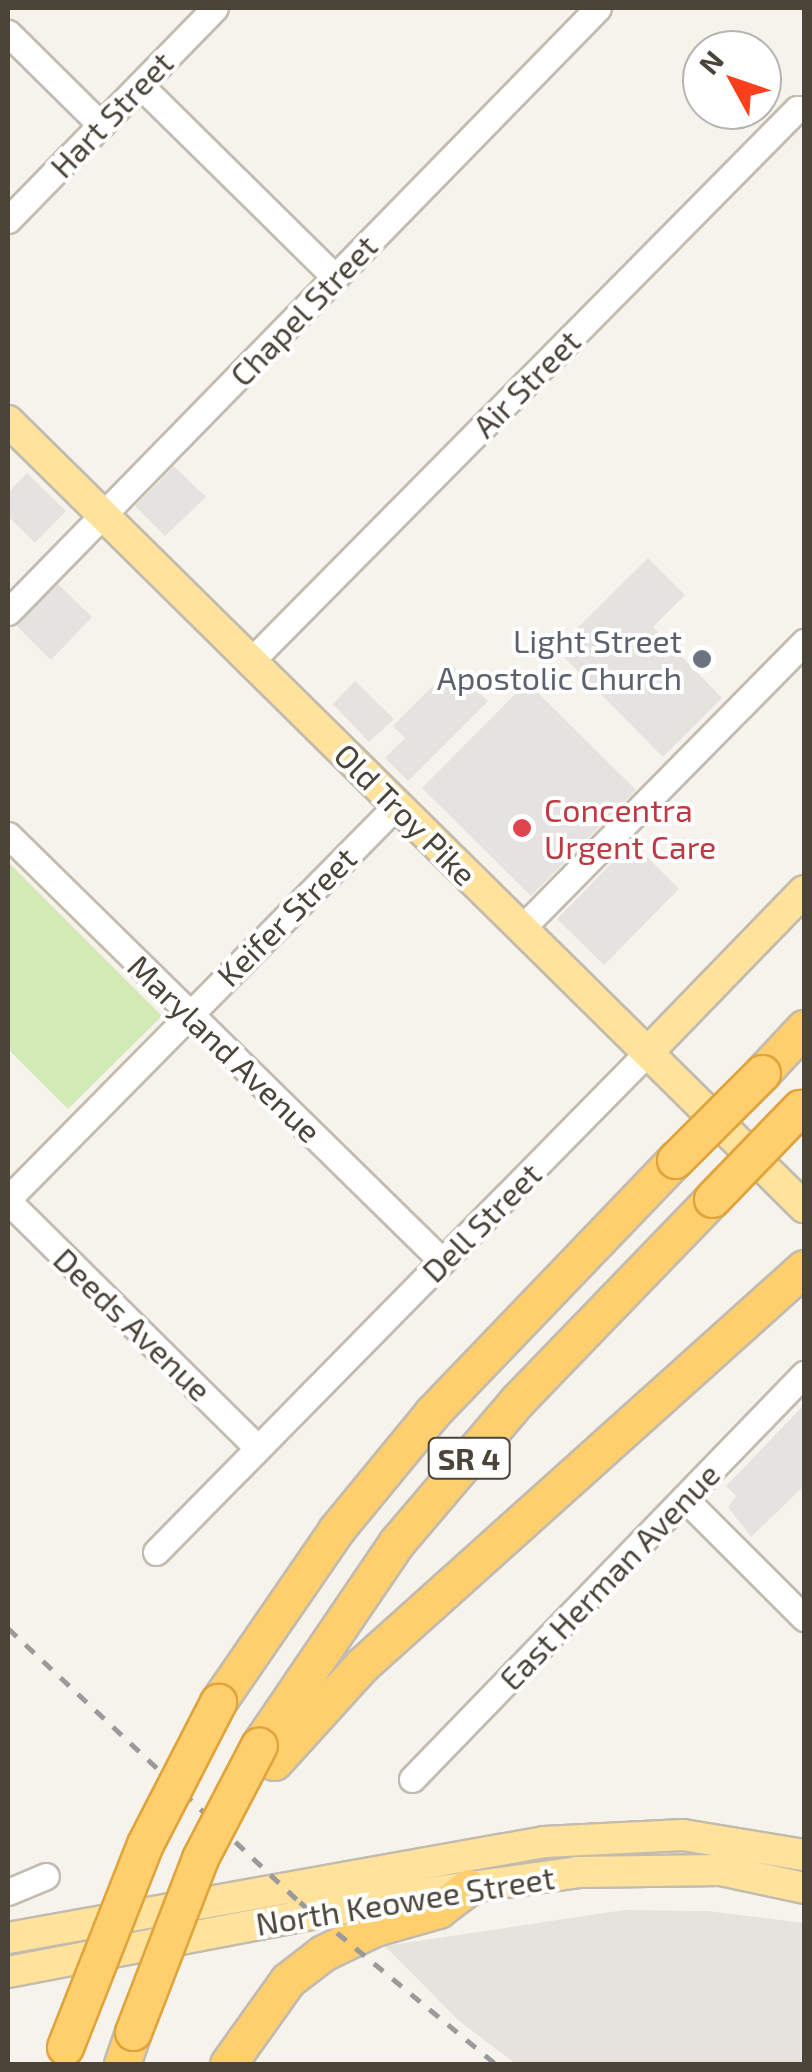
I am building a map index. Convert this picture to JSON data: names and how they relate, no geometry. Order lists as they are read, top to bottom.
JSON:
{
  "streets": {
    "highway": ["SR 4"],
    "main road": ["Old Troy Pike", "Dell Street", "North Keowee Street"],
    "street": [
      "Hart Street",
      "Chapel Street",
      "Air Street",
      "Keifer Street",
      "Maryland Avenue",
      "Deeds Avenue",
      "East Herman Avenue"
    ]
  },
  "crossings": [
    ["Chapel Street", "Old Troy Pike"],
    ["Air Street", "Old Troy Pike"],
    ["Old Troy Pike", "Keifer Street"],
    ["Old Troy Pike", "Dell Street"],
    ["Keifer Street", "Maryland Avenue"],
    ["Keifer Street", "Deeds Avenue"],
    ["Maryland Avenue", "Dell Street"],
    ["Dell Street", "Deeds Avenue"]
  ],
  "places": ["Light Street Apostolic Church", "Concentra Urgent Care"],
  "north": "top left"
}
